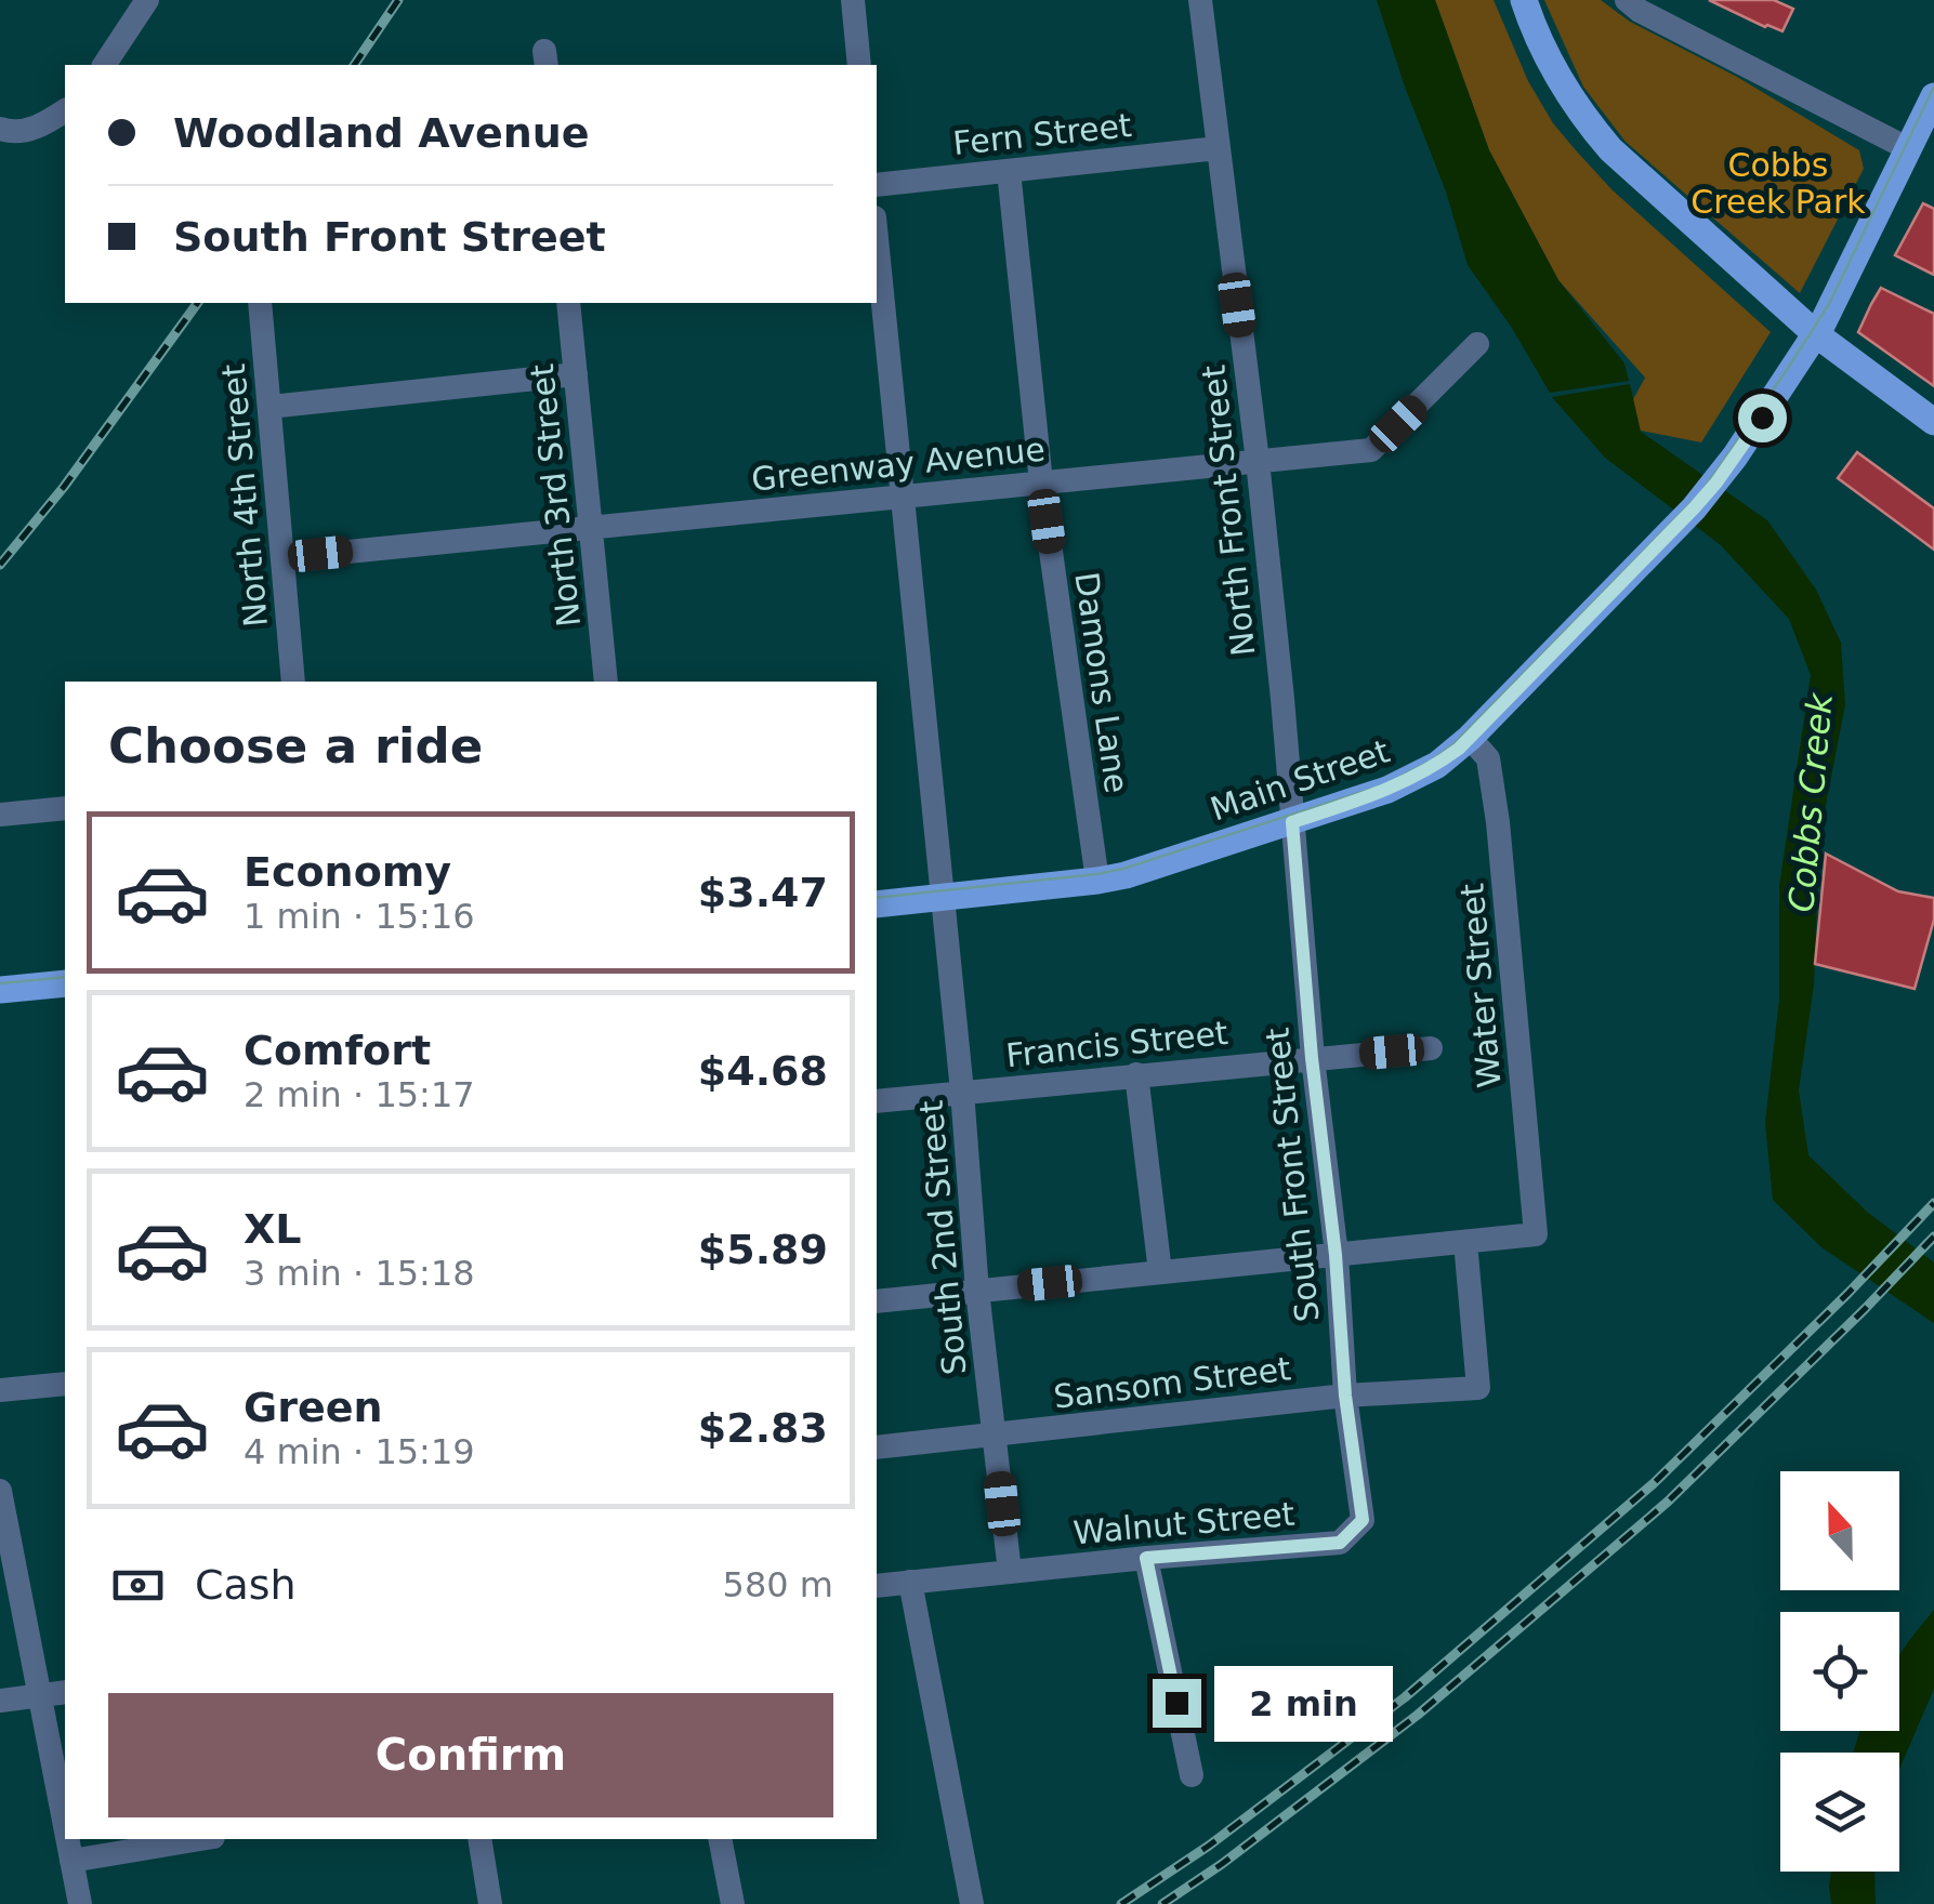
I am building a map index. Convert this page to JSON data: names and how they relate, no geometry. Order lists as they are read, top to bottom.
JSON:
{
  "streets": {
    "main road": ["Main Street"],
    "street": [
      "Fern Street",
      "Greenway Avenue",
      "North 4th Street",
      "North 3rd Street",
      "North Front Street",
      "Damons Lane",
      "Water Street",
      "Francis Street",
      "South Front Street",
      "South 2nd Street",
      "Sansom Street",
      "Walnut Street"
    ]
  },
  "crossings": [
    ["Fern Street", "North Front Street"],
    ["Fern Street", "Damons Lane"],
    ["Greenway Avenue", "North 4th Street"],
    ["Greenway Avenue", "North 3rd Street"],
    ["Greenway Avenue", "North Front Street"],
    ["Greenway Avenue", "Damons Lane"],
    ["Greenway Avenue", "South 2nd Street"],
    ["North Front Street", "Main Street"],
    ["North Front Street", "South Front Street"],
    ["Damons Lane", "Main Street"],
    ["Main Street", "Water Street"],
    ["Main Street", "South Front Street"],
    ["Main Street", "South 2nd Street"],
    ["Water Street", "Sansom Street"],
    ["Francis Street", "South Front Street"],
    ["Francis Street", "South 2nd Street"],
    ["South Front Street", "Sansom Street"],
    ["South Front Street", "Walnut Street"],
    ["South 2nd Street", "Sansom Street"],
    ["South 2nd Street", "Walnut Street"]
  ],
  "water": ["Cobbs Creek"],
  "parks": ["Cobbs Creek Park"],
  "north": "top",
  "page": {
    "banner": ["Woodland Avenue", "South Front Street"],
    "heading": "Choose a ride",
    "list": [
      {
        "name": "Economy",
        "note": "1 min · 15:16",
        "value": "$3.47"
      },
      {
        "name": "Comfort",
        "note": "2 min · 15:17",
        "value": "$4.68"
      },
      {
        "name": "XL",
        "note": "3 min · 15:18",
        "value": "$5.89"
      },
      {
        "name": "Green",
        "note": "4 min · 15:19",
        "value": "$2.83"
      }
    ],
    "pay": ["Cash", "580 m"],
    "bubble": "2 min",
    "buttons": "Confirm"
  }
}
